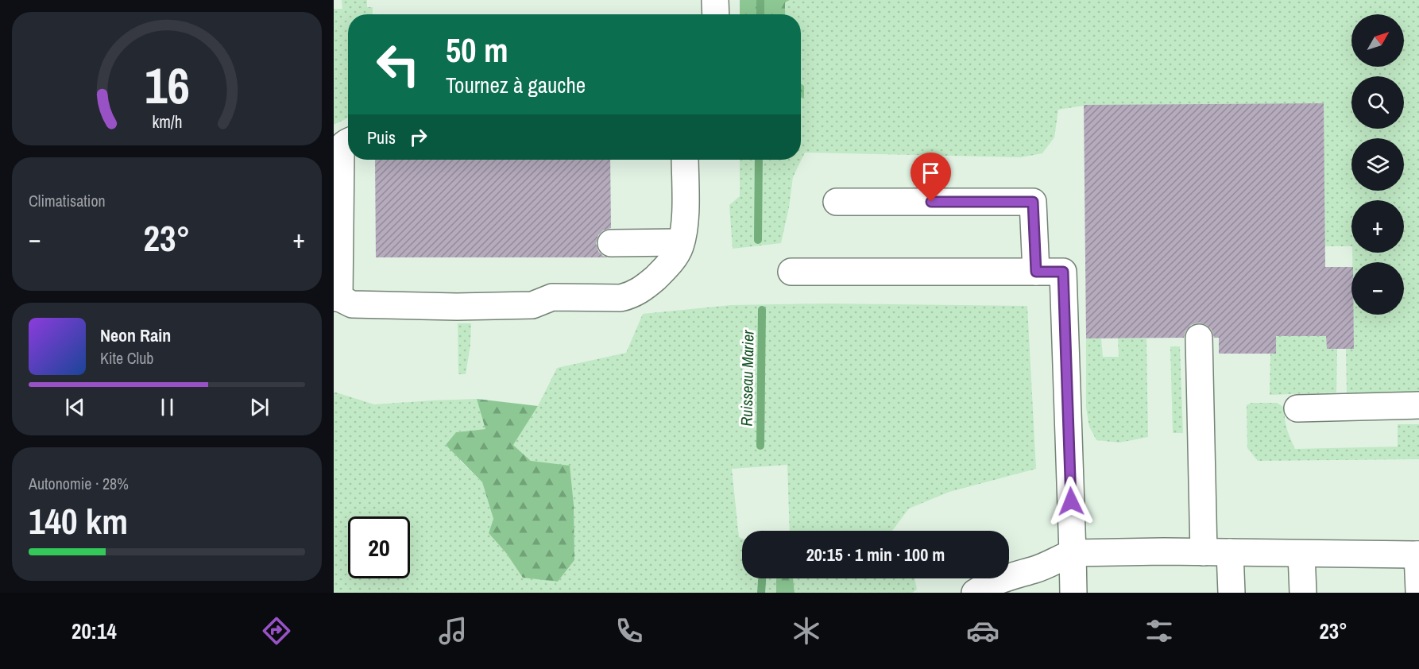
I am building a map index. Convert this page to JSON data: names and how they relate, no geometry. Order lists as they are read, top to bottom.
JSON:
{
  "water": ["Ruisseau Marier"],
  "north": "top right",
  "page": {
    "map_buttons": ["+", "−"],
    "turn": ["50 m", "Tournez à gauche"],
    "then": "Puis",
    "tile": [
      "Climatisation",
      ["Autonomie · 28%", "140 km"]
    ],
    "heat": ["−", "23°", "+"],
    "song": ["Neon Rain", "Kite Club"],
    "limit": "20",
    "trip": "20:15 · 1 min · 100 m",
    "tabs": ["20:14", "23°"],
    "gauge": ["16", "km/h"]
  }
}
